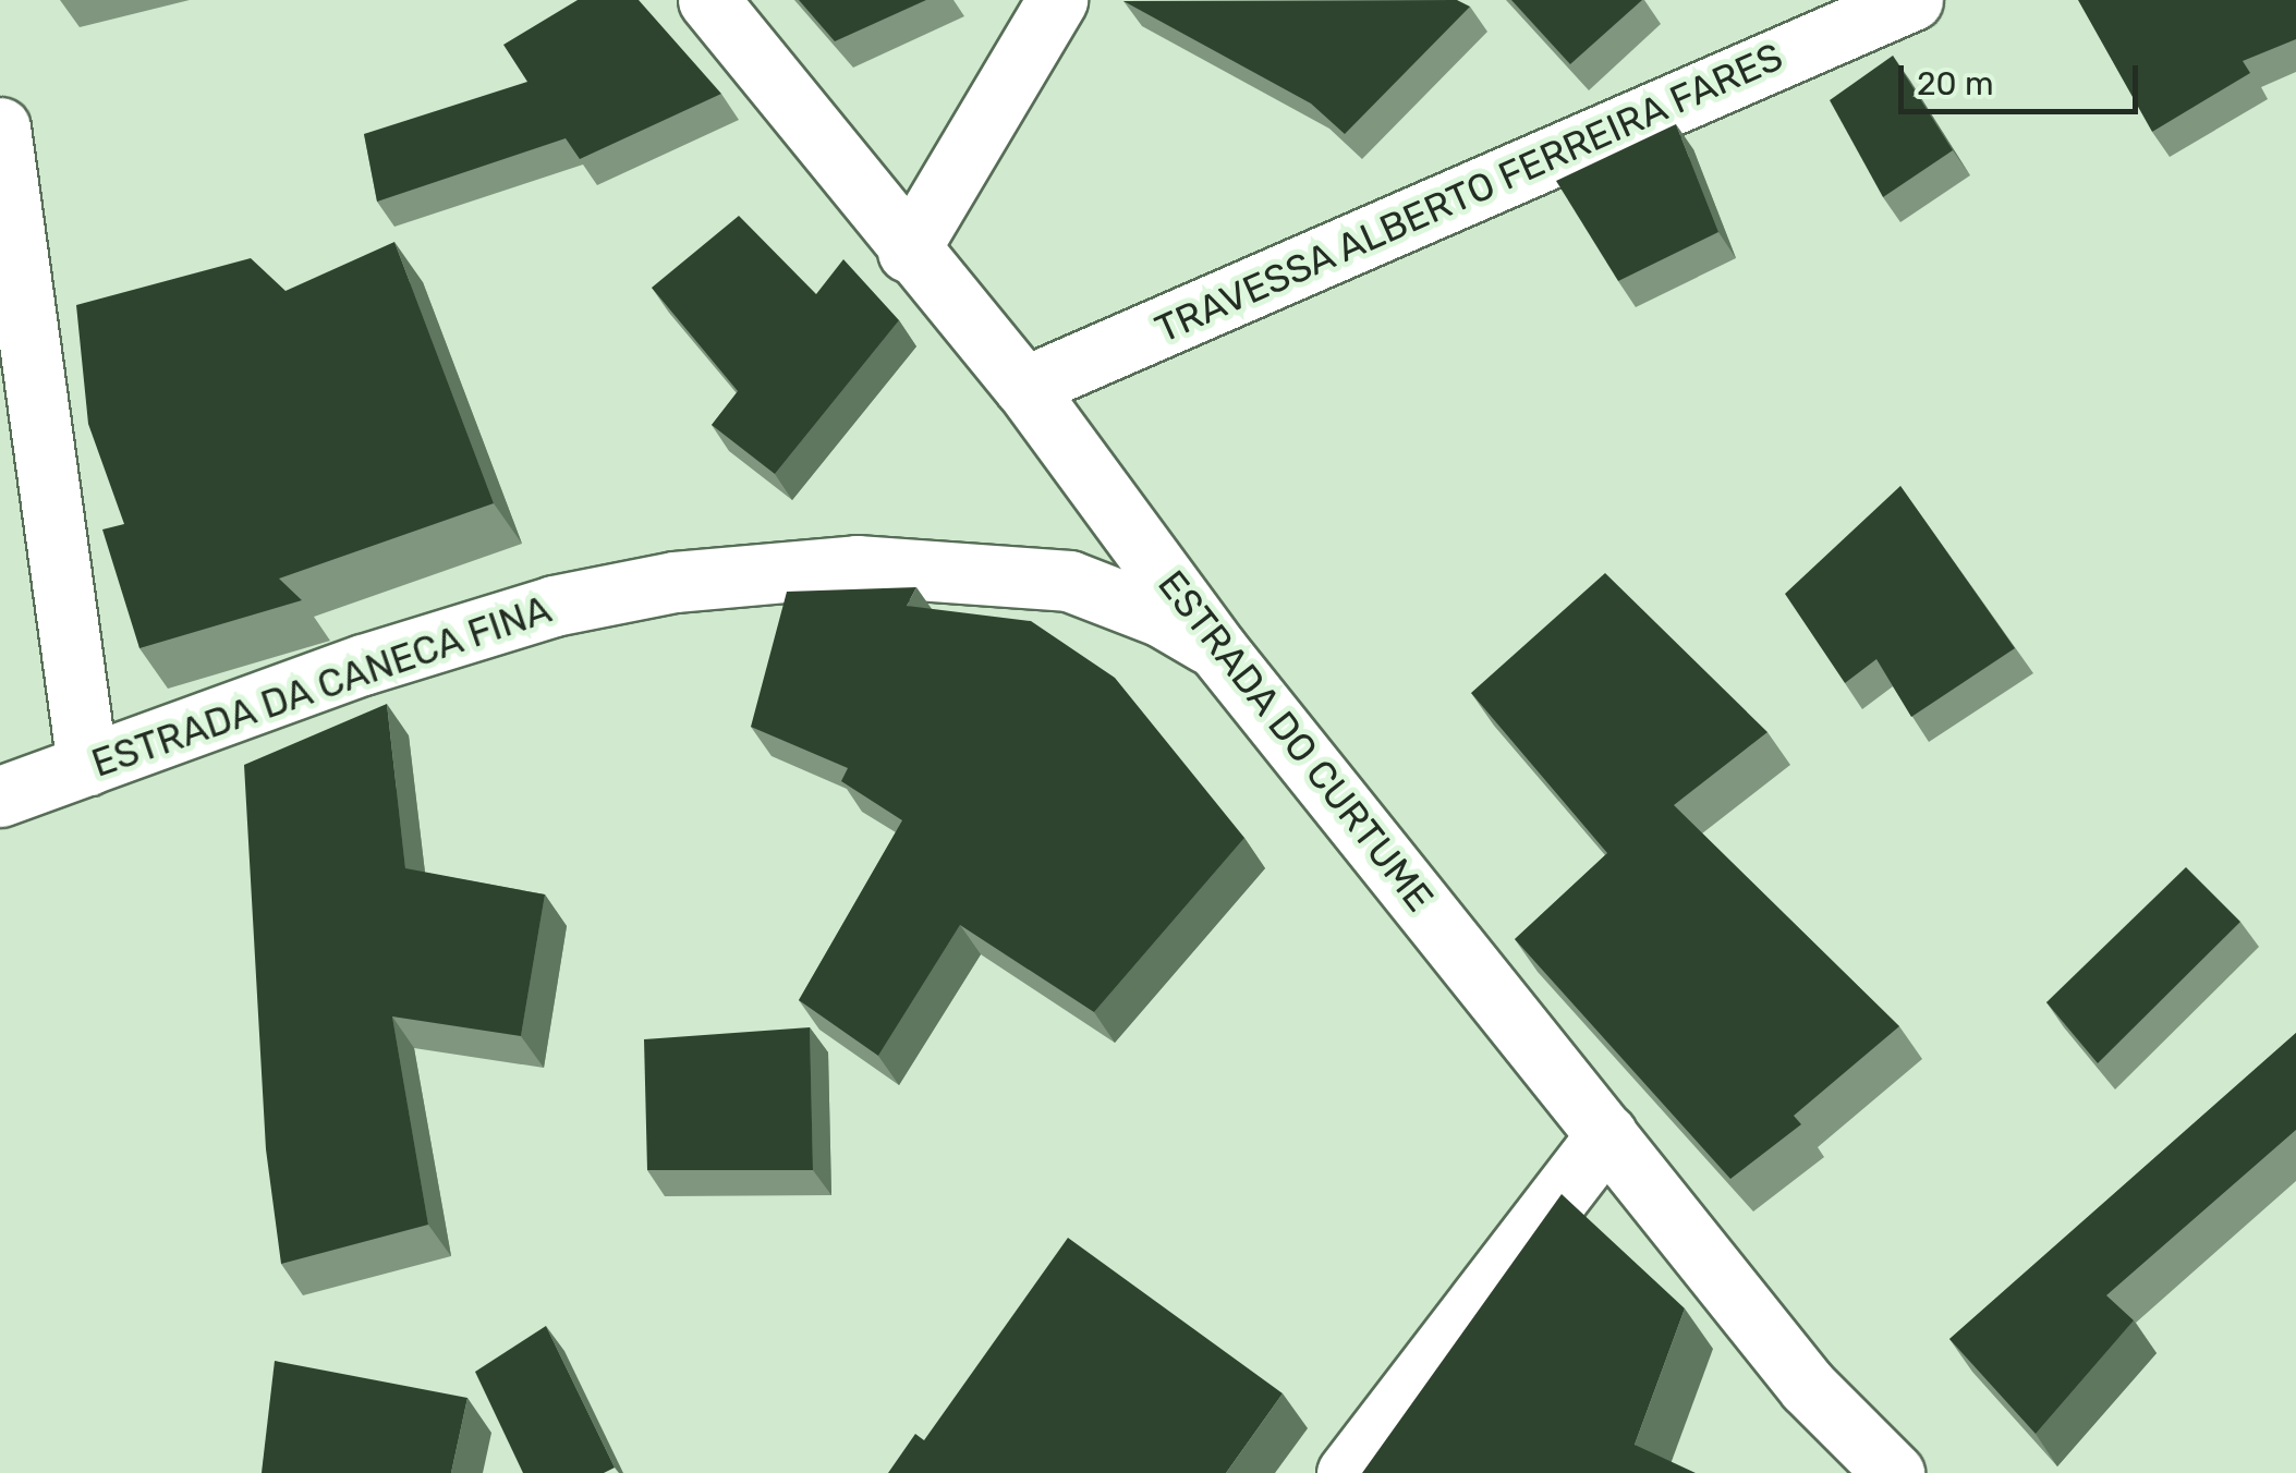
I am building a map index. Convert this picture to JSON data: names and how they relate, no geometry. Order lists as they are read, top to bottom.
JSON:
{
  "streets": {
    "street": ["TRAVESSA ALBERTO FERREIRA FARES", "ESTRADA DA CANECA FINA", "ESTRADA DO CURTUME"]
  },
  "crossings": [
    ["TRAVESSA ALBERTO FERREIRA FARES", "ESTRADA DO CURTUME"],
    ["ESTRADA DA CANECA FINA", "ESTRADA DO CURTUME"]
  ],
  "scale_bar": "20 m"
}
